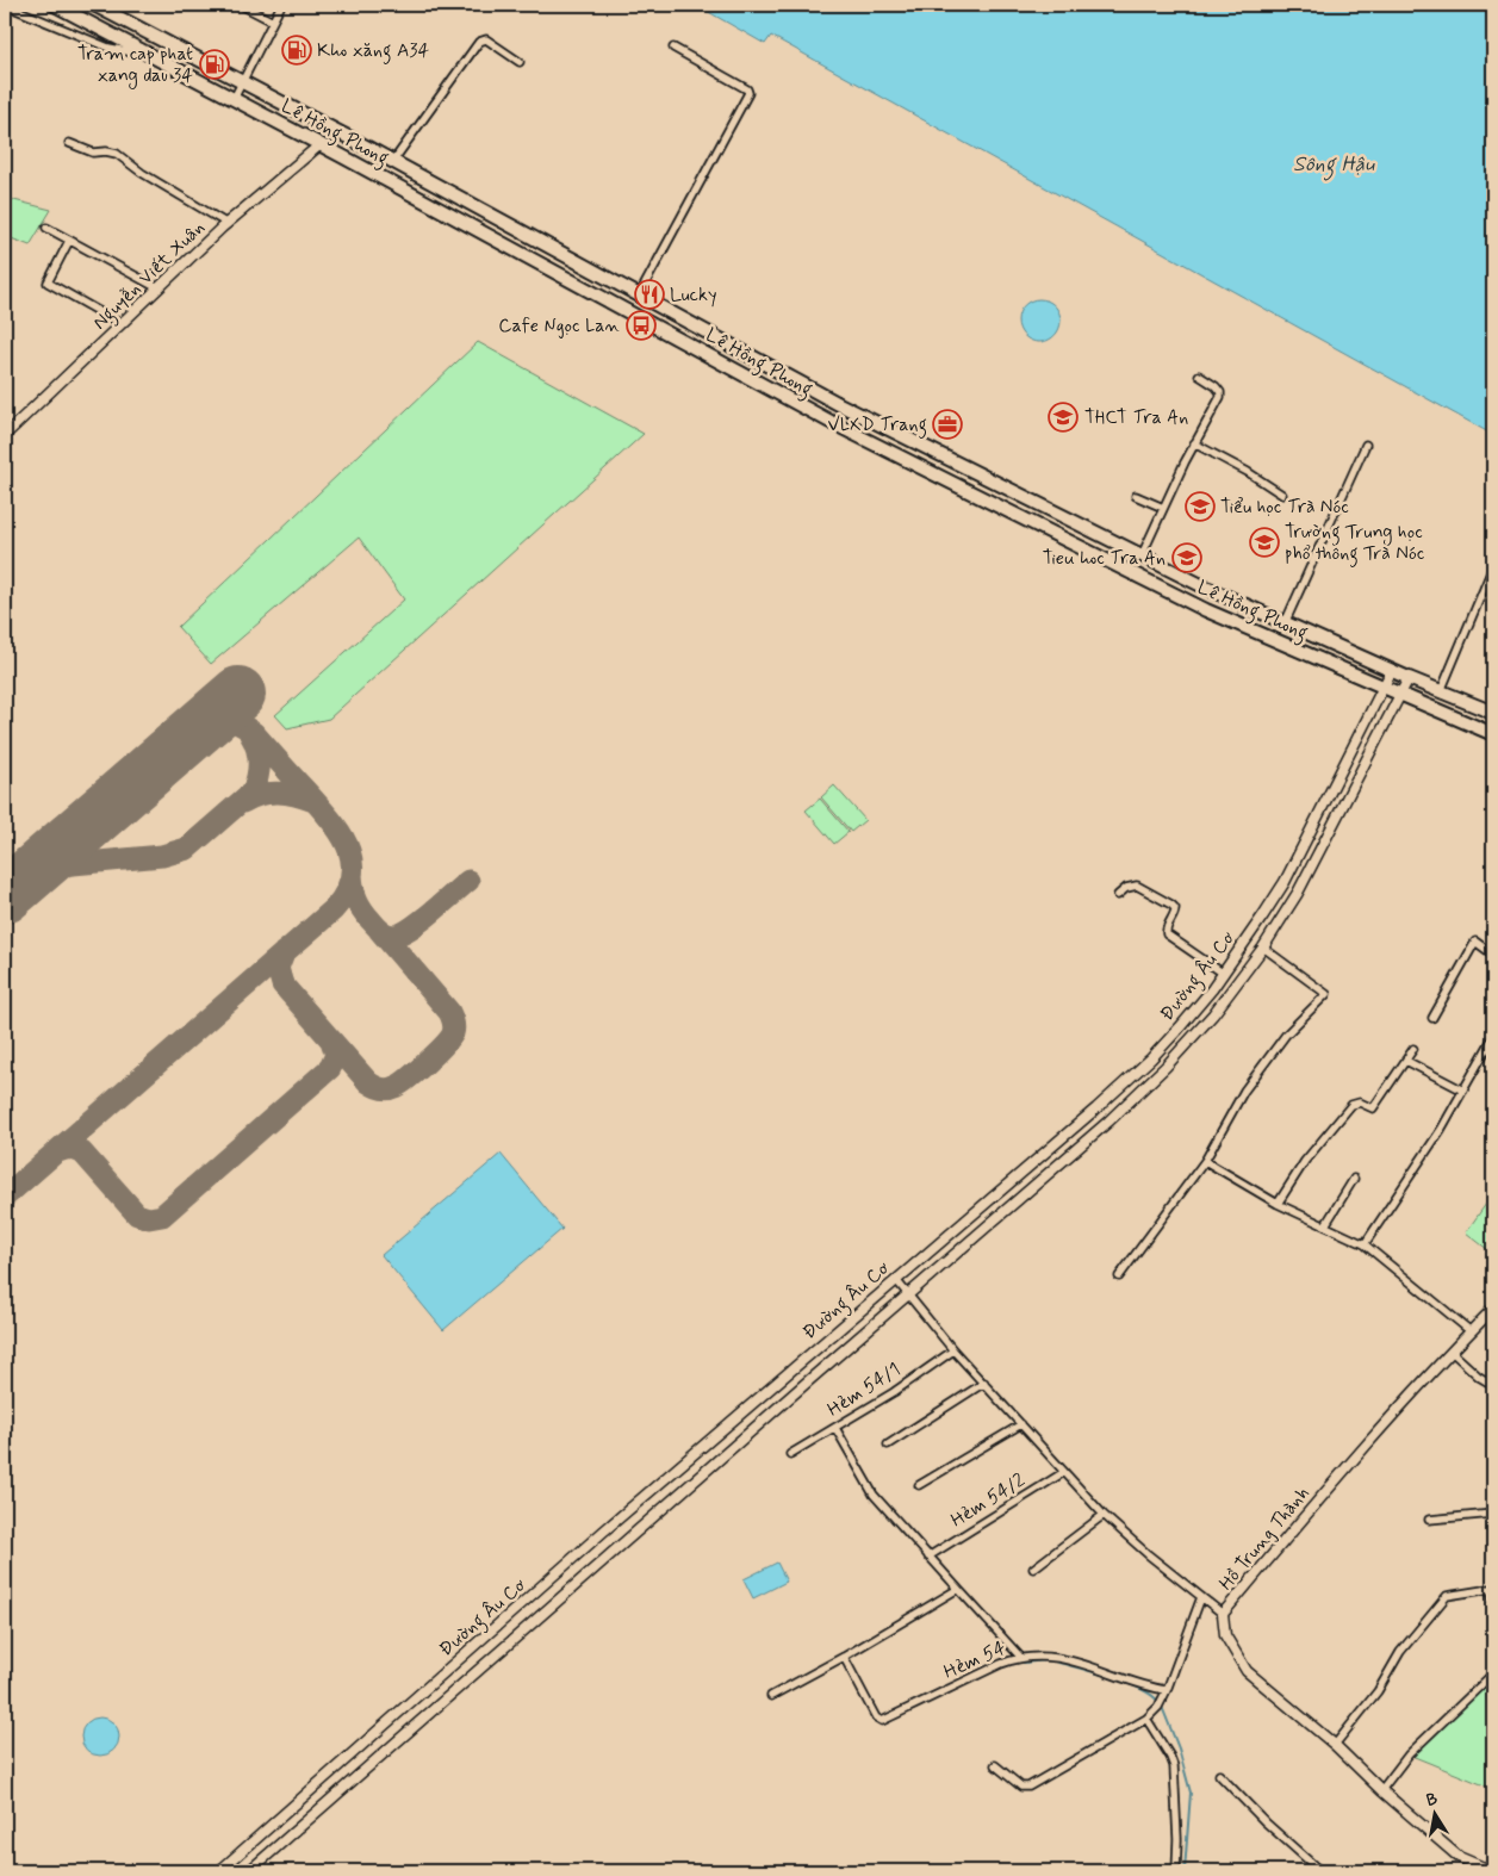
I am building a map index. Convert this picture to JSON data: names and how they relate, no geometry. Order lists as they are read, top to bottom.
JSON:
{
  "streets": {
    "highway": ["Lê Hồng Phong"],
    "street": [
      "Nguyễn Viết Xuân",
      "Đường Âu Cơ",
      "Hẻm 54/1",
      "Hẻm 54/2",
      "Hồ Trung Thành",
      "Hẻm 54"
    ]
  },
  "crossings": [
    ["Lê Hồng Phong", "Nguyễn Viết Xuân"],
    ["Lê Hồng Phong", "Đường Âu Cơ"]
  ],
  "water": ["Sông Hậu"],
  "places": {
    "fuel station": ["Kho xăng A34", "Tram cap phat xang dau 34"],
    "restaurant": ["Lucky"],
    "bus stop": ["Cafe Ngọc Lan"],
    "school or university": [
      "THCT Tra An",
      "Tiểu học Trà Nóc",
      "Trường Trung học phổ thông Trà Nóc",
      "Tieu hoc Tra An"
    ],
    "office": ["VLXD Trang"]
  },
  "north": "top"
}
